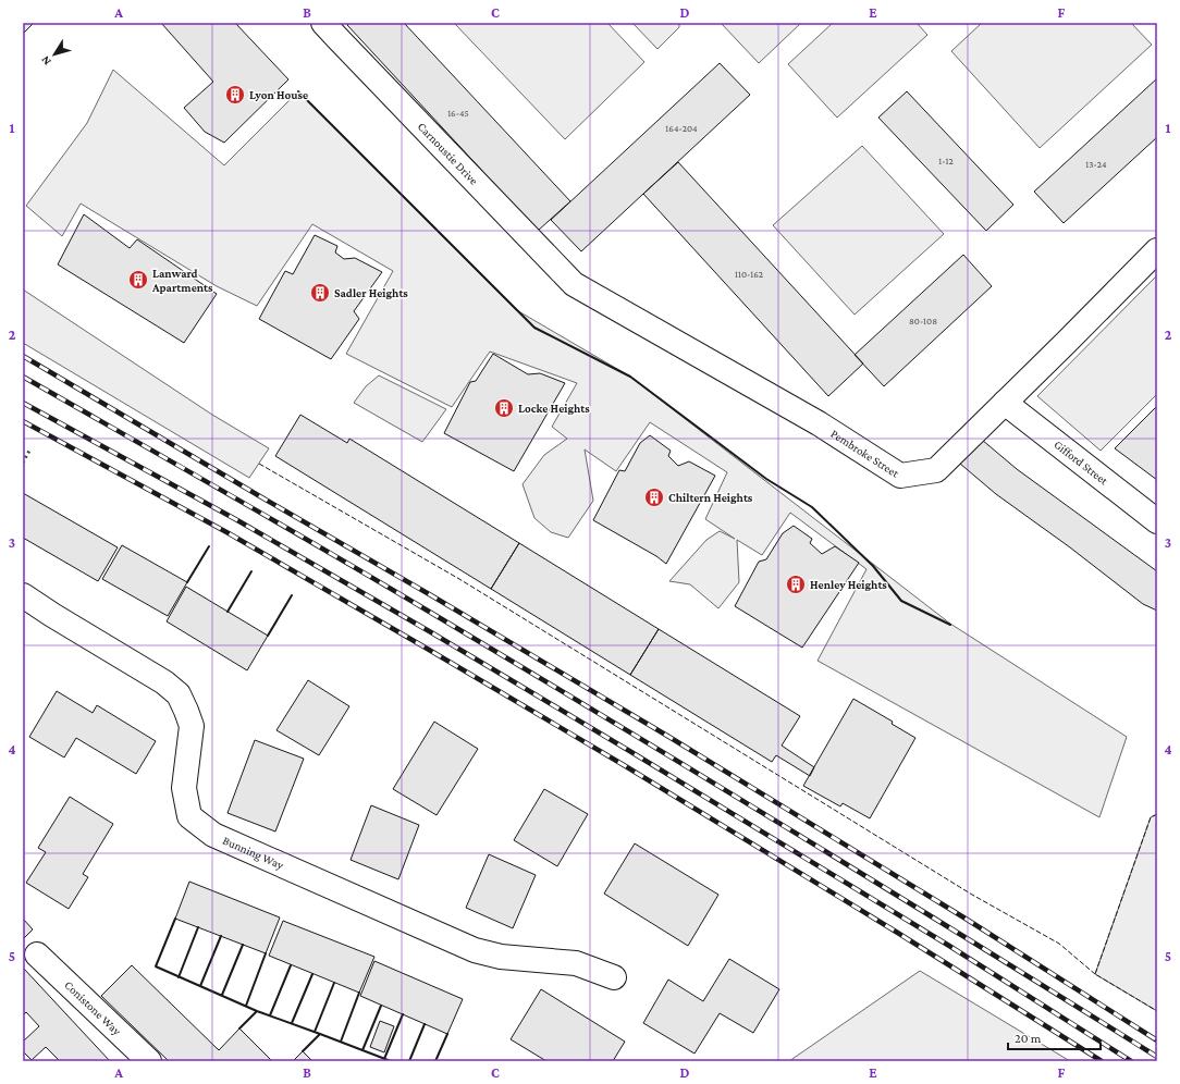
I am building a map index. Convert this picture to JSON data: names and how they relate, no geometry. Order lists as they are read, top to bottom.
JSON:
{
  "streets": {
    "street": [
      "Carnoustie Drive",
      "Pembroke Street",
      "Gifford Street",
      "Bunning Way",
      "Conistone Way"
    ]
  },
  "crossings": [
    ["Carnoustie Drive", "Pembroke Street"],
    ["Pembroke Street", "Gifford Street"]
  ],
  "places": {
    "building": [
      "Lyon House",
      "Lanward Apartments",
      "Sadler Heights",
      "Locke Heights",
      "Chiltern Heights",
      "Henley Heights"
    ]
  },
  "house_numbers": [
    "16-45",
    "164-204",
    "1-12",
    "13-24",
    "110-162",
    "80-108"
  ],
  "scale_bar": "20 m",
  "north": "bottom left",
  "grid": {
    "columns": [
      "A",
      "B",
      "C",
      "D",
      "E",
      "F"
    ],
    "rows": [
      "1",
      "2",
      "3",
      "4",
      "5"
    ]
  }
}
